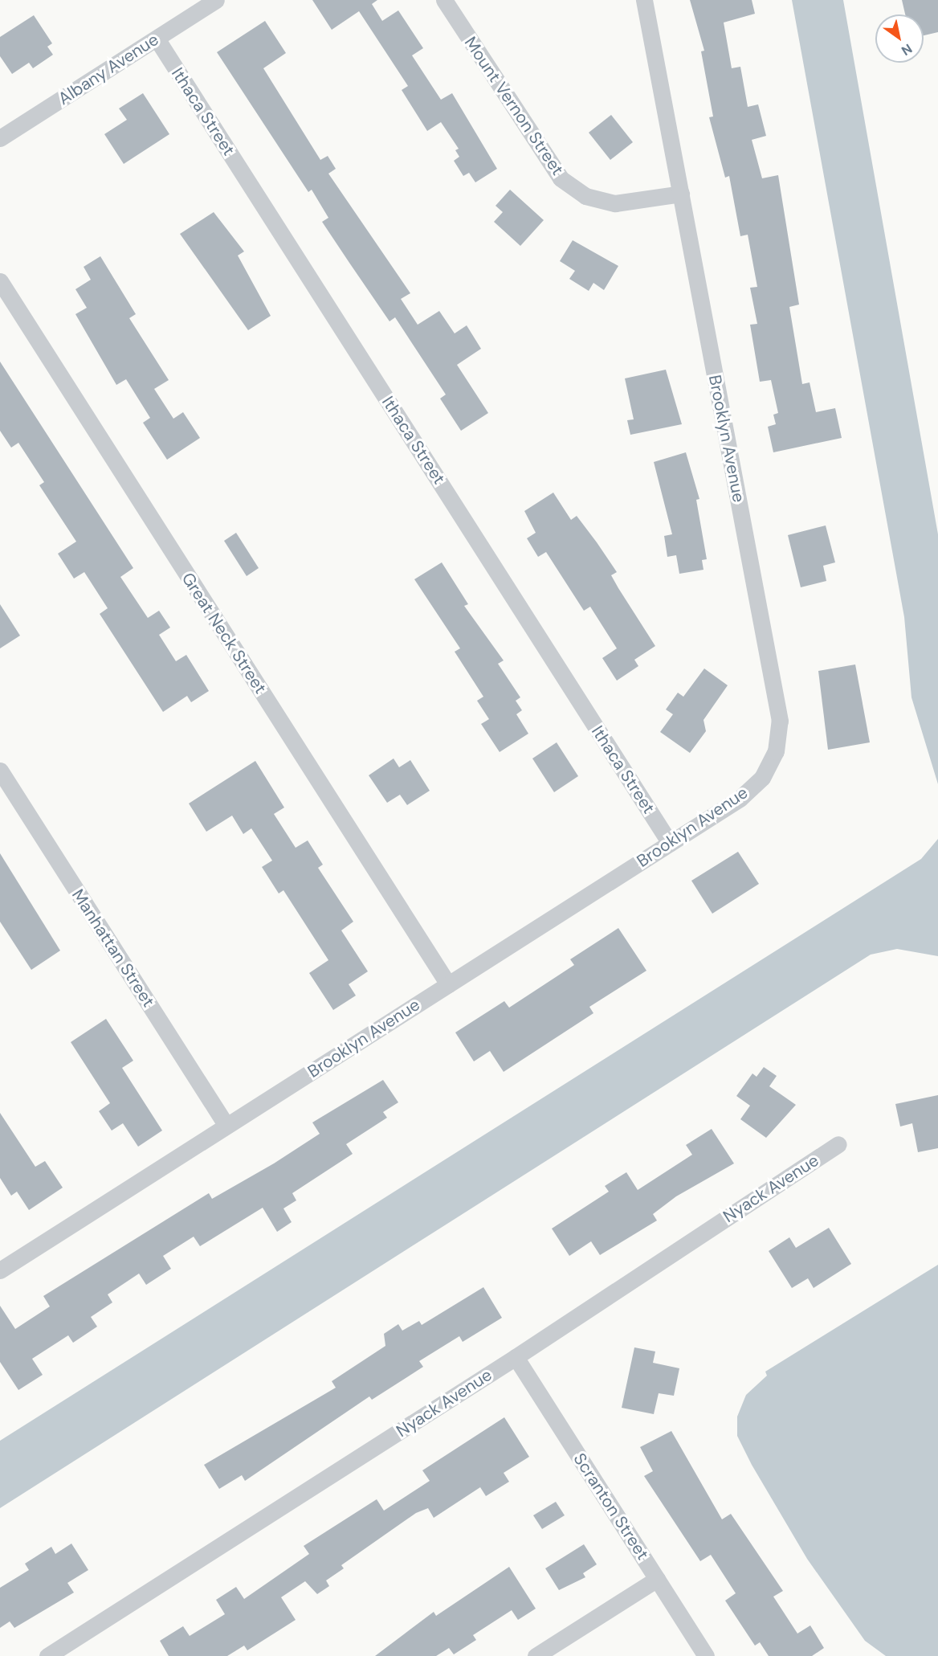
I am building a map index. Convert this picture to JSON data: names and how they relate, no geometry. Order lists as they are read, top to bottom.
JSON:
{
  "streets": {
    "street": [
      "Albany Avenue",
      "Mount Vernon Street",
      "Ithaca Street",
      "Brooklyn Avenue",
      "Great Neck Street",
      "Manhattan Street",
      "Nyack Avenue",
      "Scranton Street"
    ]
  },
  "crossings": [
    ["Albany Avenue", "Ithaca Street"],
    ["Mount Vernon Street", "Brooklyn Avenue"],
    ["Ithaca Street", "Brooklyn Avenue"],
    ["Brooklyn Avenue", "Great Neck Street"],
    ["Brooklyn Avenue", "Manhattan Street"],
    ["Nyack Avenue", "Scranton Street"]
  ],
  "north": "bottom right"
}
